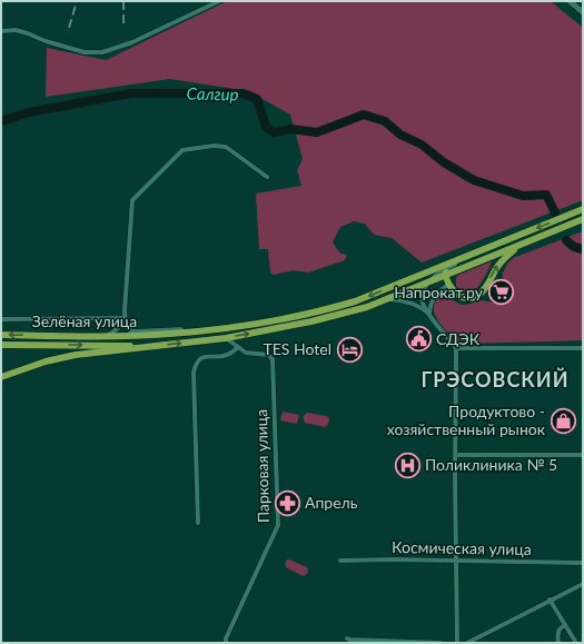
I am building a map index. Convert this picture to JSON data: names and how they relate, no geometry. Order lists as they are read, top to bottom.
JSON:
{
  "streets": {
    "main road": ["Зелёная улица"],
    "street": ["Парковая улица", "Космическая улица"]
  },
  "districts": ["ГРЭСОВСКИЙ"],
  "water": ["Салгир"],
  "places": {
    "supermarket": ["Напрокат.ру"],
    "public building": ["СДЭК"],
    "hotel": ["TES Hotel"],
    "shop": ["Продуктово - хозяйственный рынок"],
    "hospital": ["Поликлиника № 5"],
    "pharmacy": ["Апрель"]
  }
}
